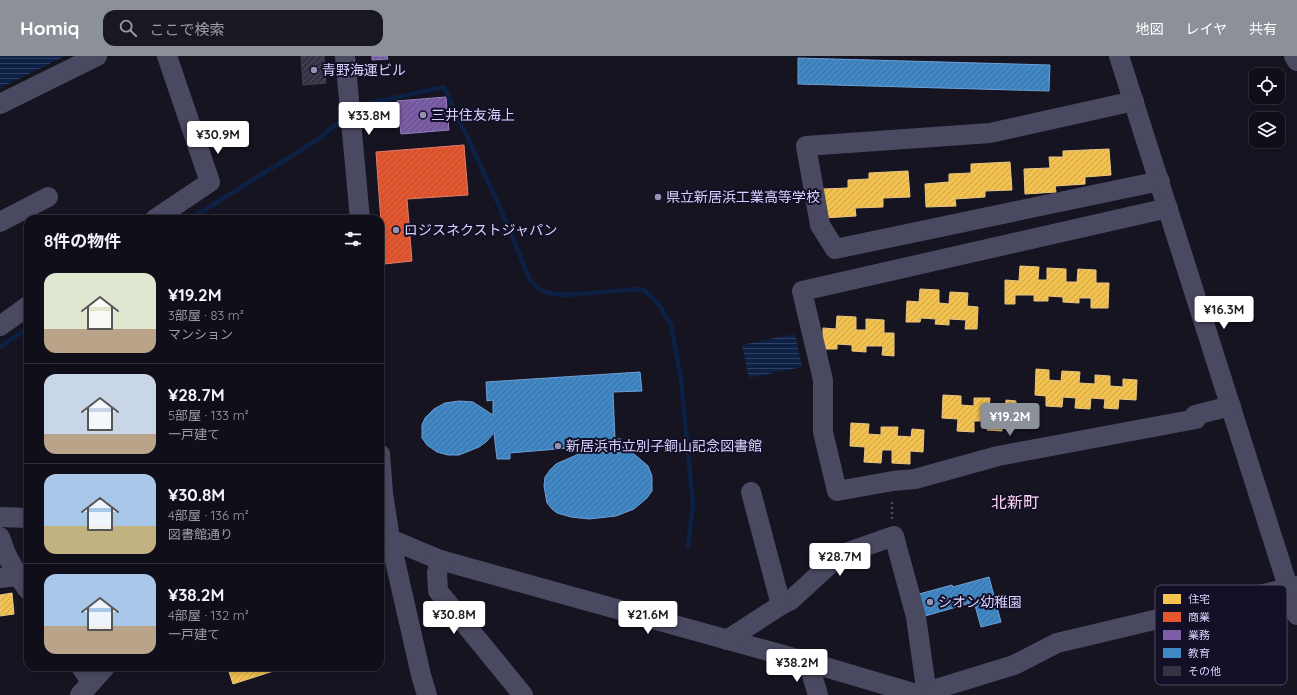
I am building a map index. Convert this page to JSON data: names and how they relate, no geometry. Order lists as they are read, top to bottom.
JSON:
{
  "districts": ["北新町"],
  "places": [
    "青野海運ビル",
    "三井住友海上",
    "県立新居浜工業高等学校",
    "ロジスネクストジャパン",
    "新居浜市立別子銅山記念図書館",
    "シオン幼稚園"
  ],
  "legend": [
    "住宅",
    "商業",
    "業務",
    "教育",
    "その他"
  ],
  "page": {
    "header": "Homiq",
    "search": "ここで検索",
    "nav": ["地図", "レイヤ", "共有"],
    "price": [
      "¥33.8M",
      "¥30.9M",
      "¥16.3M",
      "¥19.2M",
      "¥28.7M",
      "¥30.8M",
      "¥21.6M",
      "¥38.2M"
    ],
    "heading": "8件の物件",
    "list": [
      {
        "name": "¥19.2M",
        "note": "3部屋 · 83 m² · マンション"
      },
      {
        "name": "¥28.7M",
        "note": "5部屋 · 133 m² · 一戸建て"
      },
      {
        "name": "¥30.8M",
        "note": "4部屋 · 136 m² · 図書館通り"
      },
      {
        "name": "¥38.2M",
        "note": "4部屋 · 132 m² · 一戸建て"
      }
    ]
  }
}
